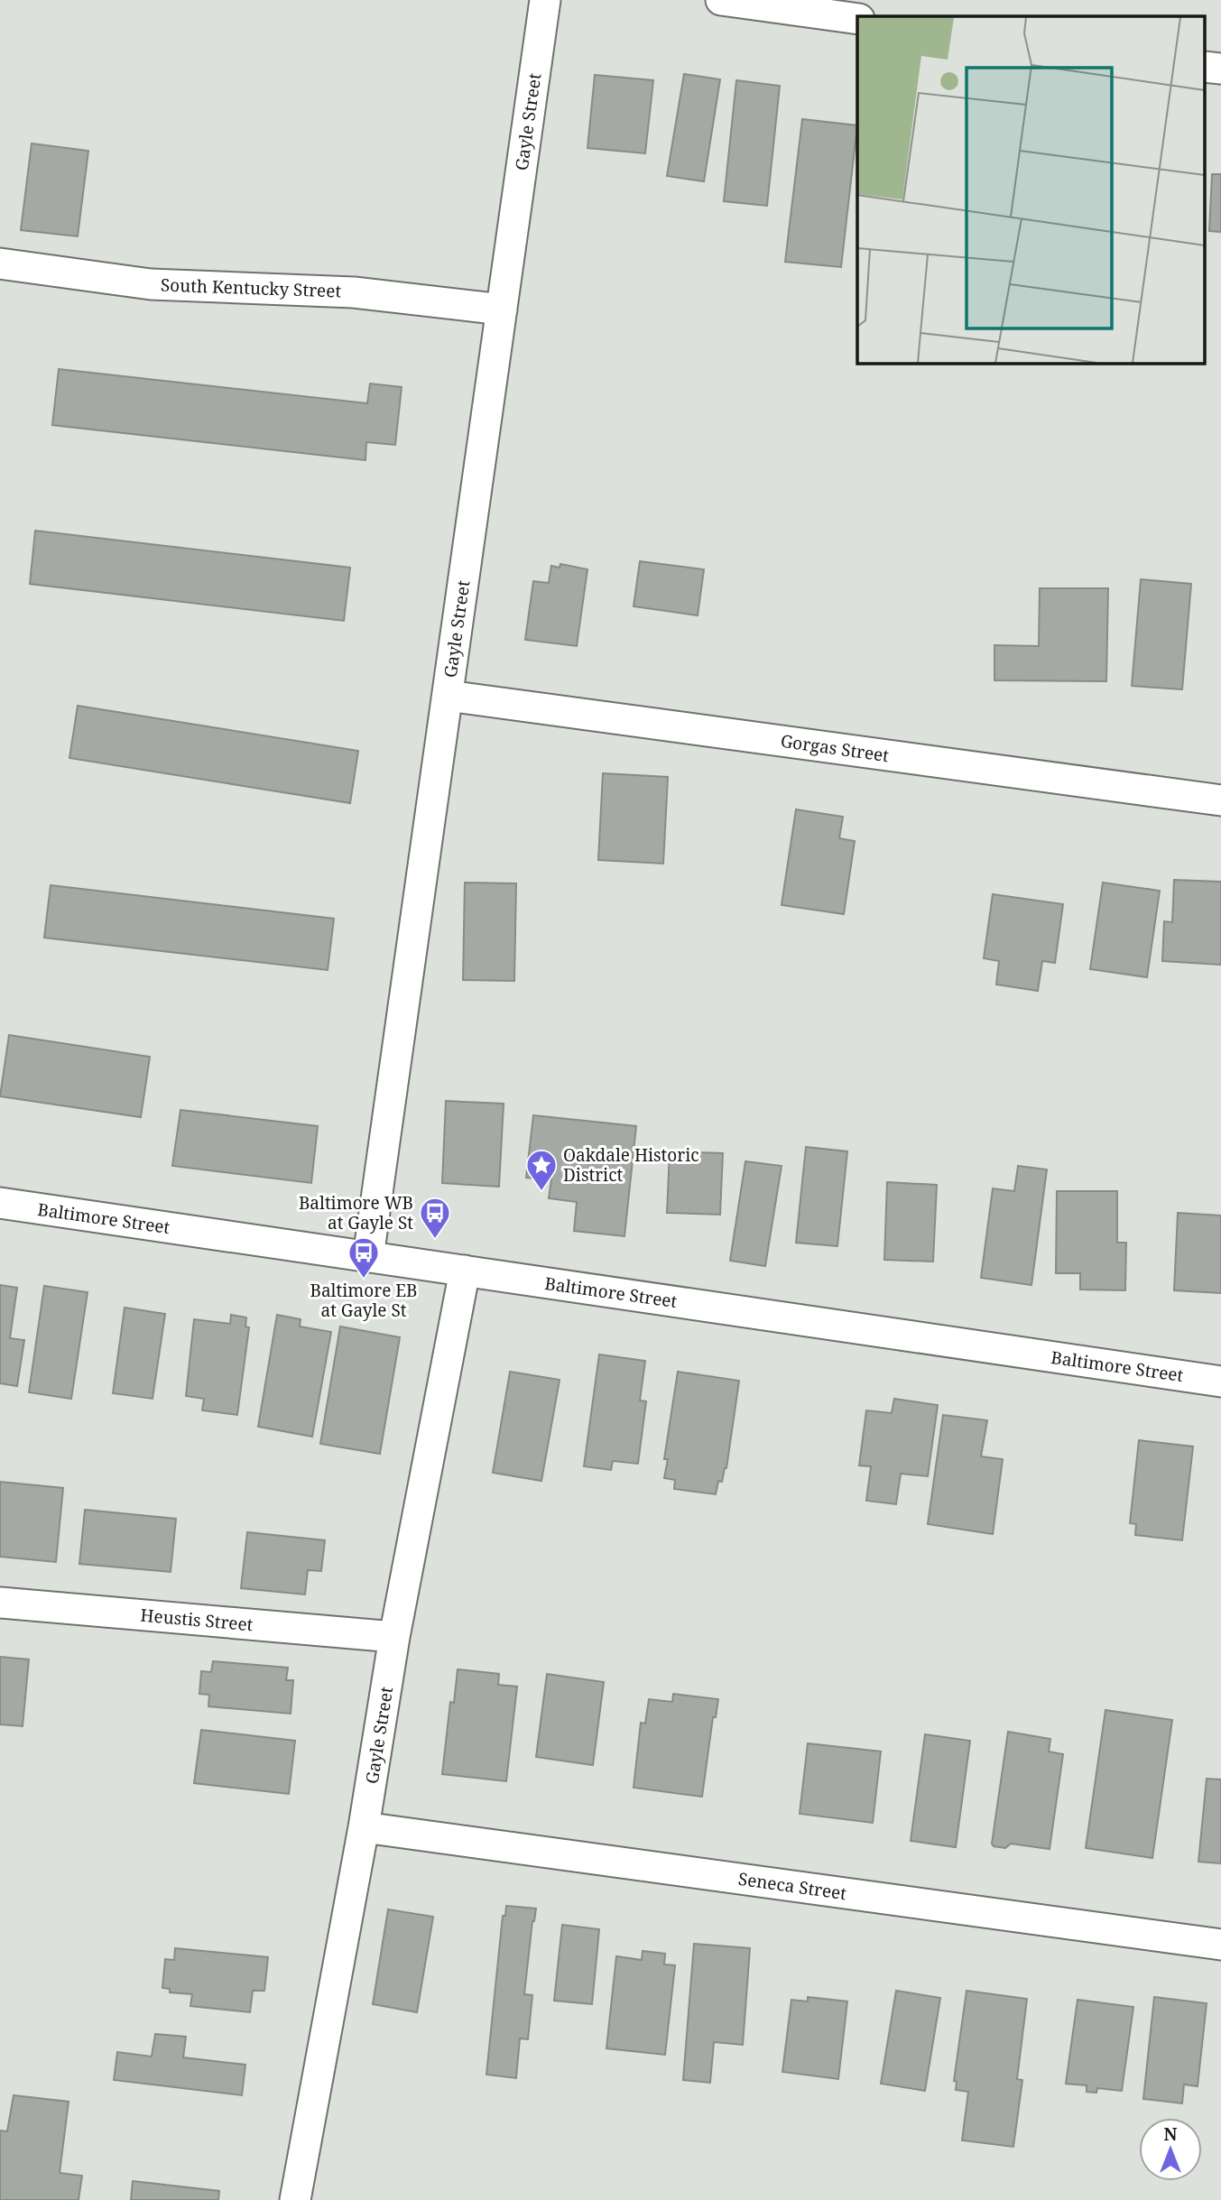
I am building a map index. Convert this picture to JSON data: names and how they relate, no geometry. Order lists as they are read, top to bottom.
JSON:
{
  "streets": {
    "street": [
      "Gayle Street",
      "South Kentucky Street",
      "Gorgas Street",
      "Baltimore Street",
      "Heustis Street",
      "Seneca Street"
    ]
  },
  "crossings": [
    ["Gayle Street", "South Kentucky Street"],
    ["Gayle Street", "Gorgas Street"],
    ["Gayle Street", "Baltimore Street"],
    ["Gayle Street", "Heustis Street"],
    ["Gayle Street", "Seneca Street"]
  ],
  "places": {
    "place": ["Oakdale Historic District"],
    "bus stop": ["Baltimore WB at Gayle St", "Baltimore EB at Gayle St"]
  },
  "north": "top"
}
